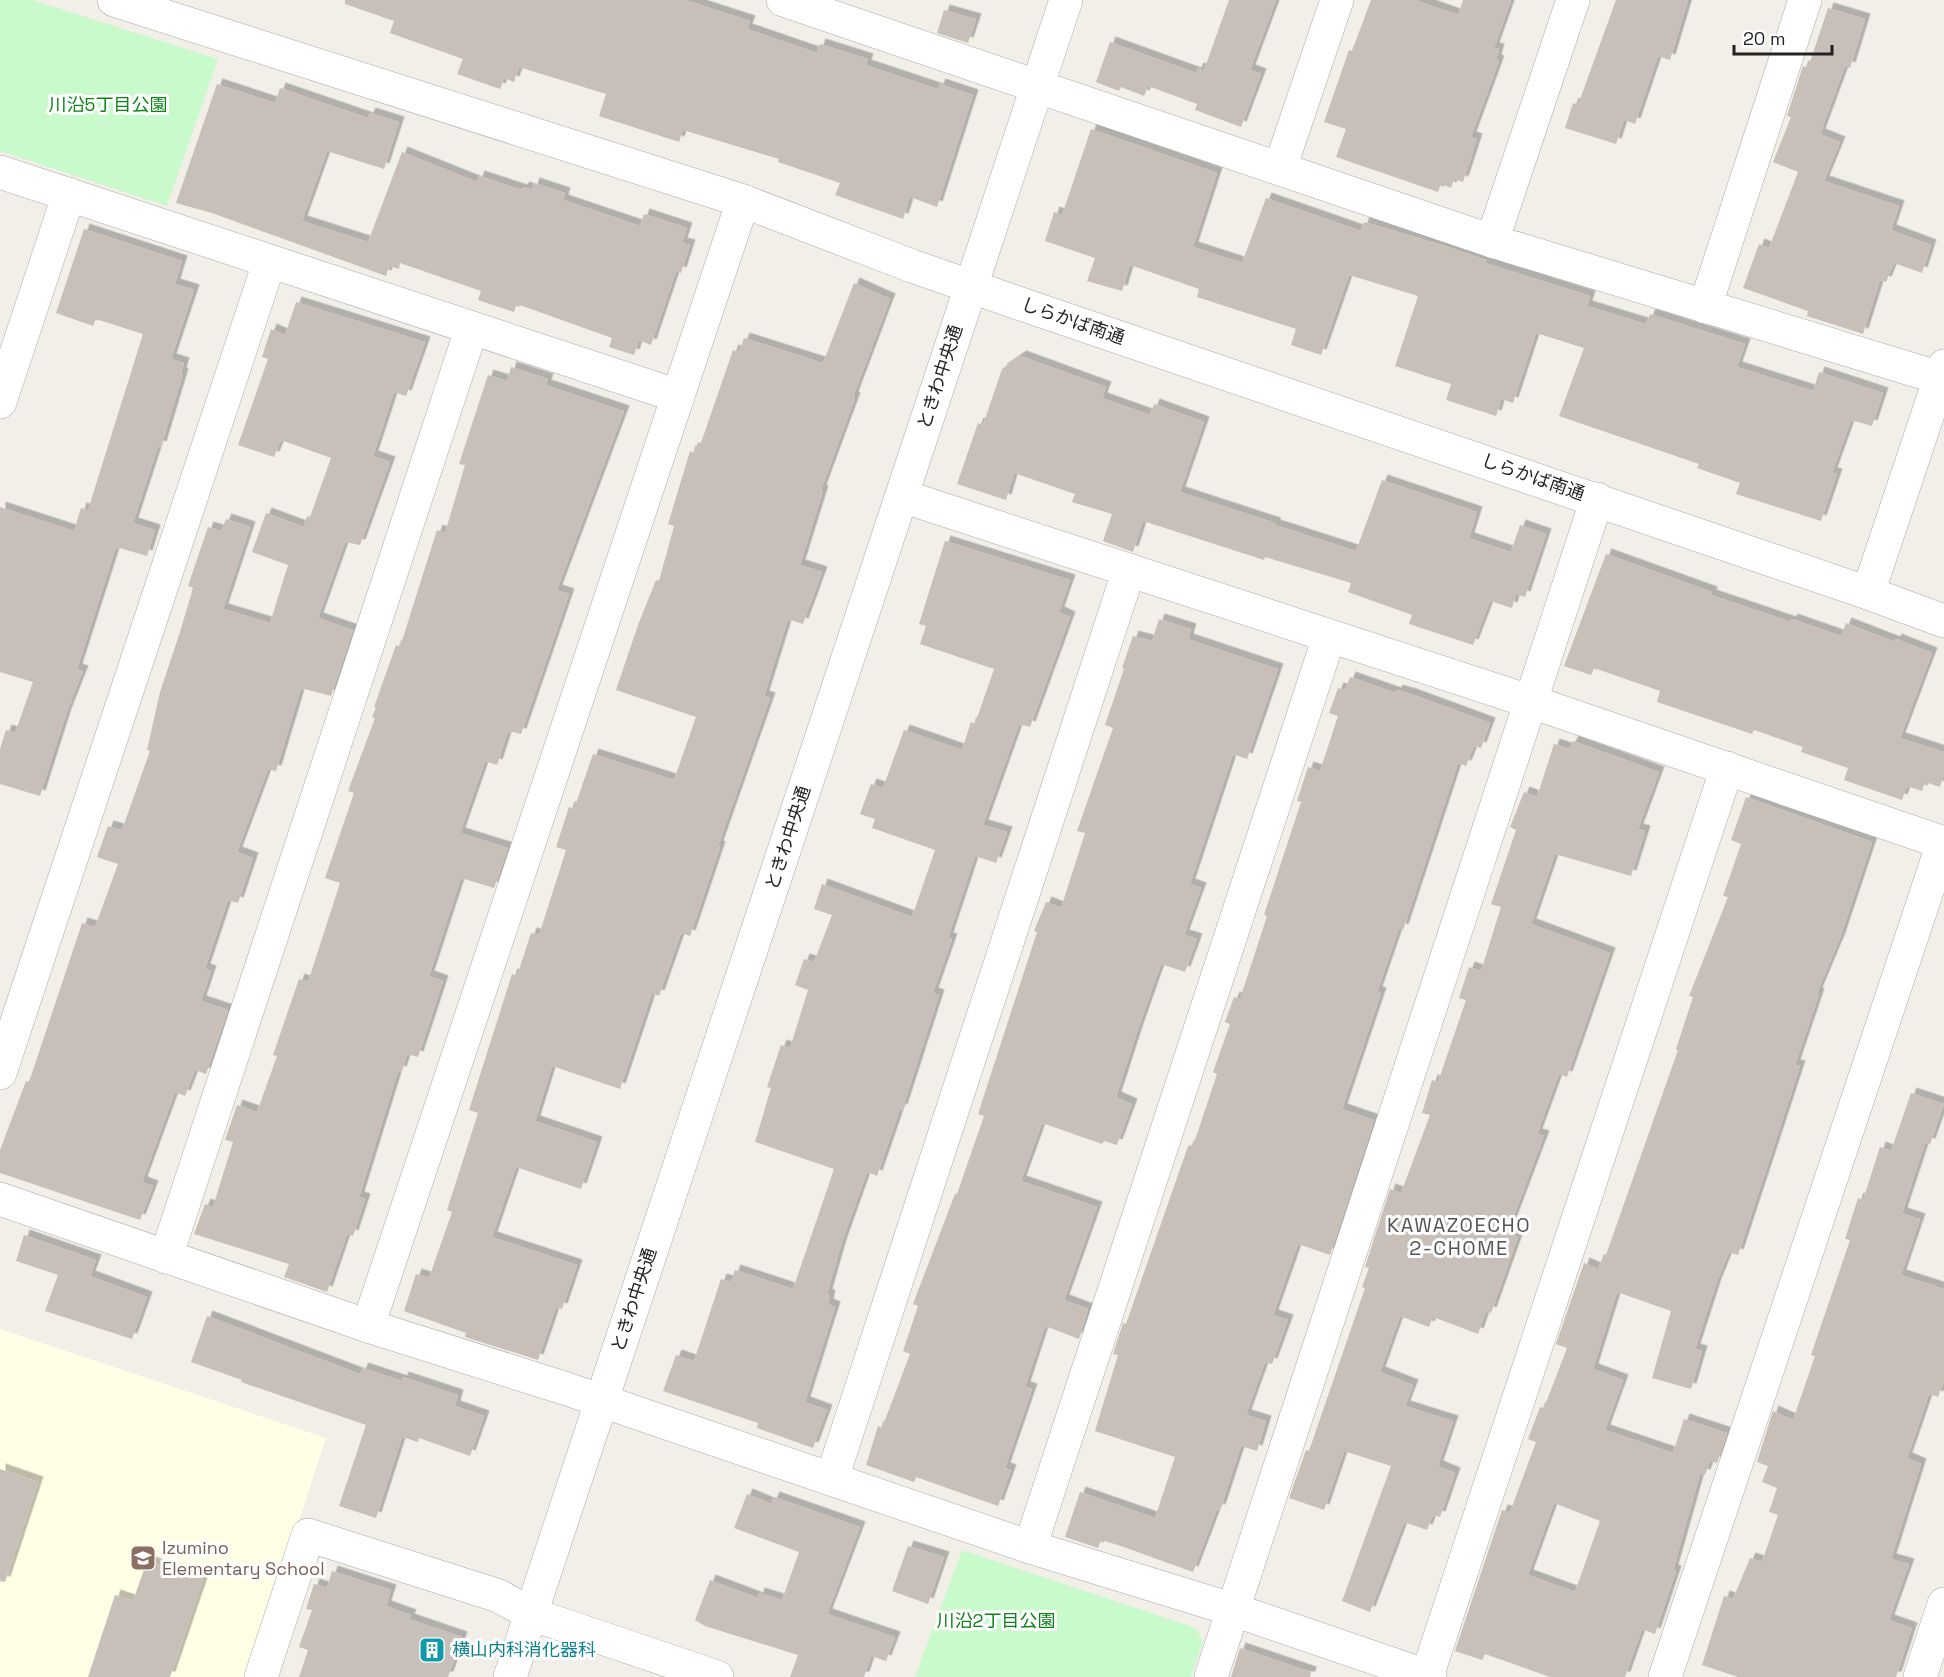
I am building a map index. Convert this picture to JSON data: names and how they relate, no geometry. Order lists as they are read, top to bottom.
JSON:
{
  "streets": {
    "street": ["しらかば南通", "ときわ中央通"]
  },
  "crossings": [
    ["しらかば南通", "ときわ中央通"]
  ],
  "districts": ["KAWAZOECHO 2-CHOME"],
  "parks": ["川沿5丁目公園", "川沿2丁目公園"],
  "places": {
    "school or university": ["Izumino Elementary School"],
    "building": ["横山内科消化器科"]
  },
  "scale_bar": "20 m"
}
